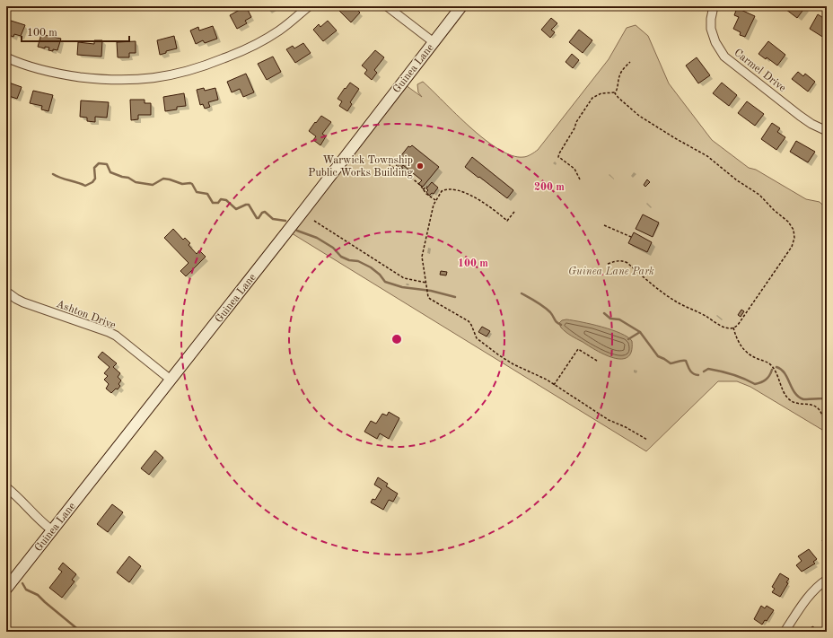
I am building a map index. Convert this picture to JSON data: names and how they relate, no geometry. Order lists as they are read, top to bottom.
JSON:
{
  "streets": {
    "street": ["Guinea Lane", "Carmel Drive", "Ashton Drive"]
  },
  "crossings": [
    ["Guinea Lane", "Ashton Drive"]
  ],
  "parks": ["Guinea Lane Park"],
  "places": ["Warwick Township Public Works Building"],
  "scale_bar": "100 m",
  "rings": ["200 m", "100 m"]
}
